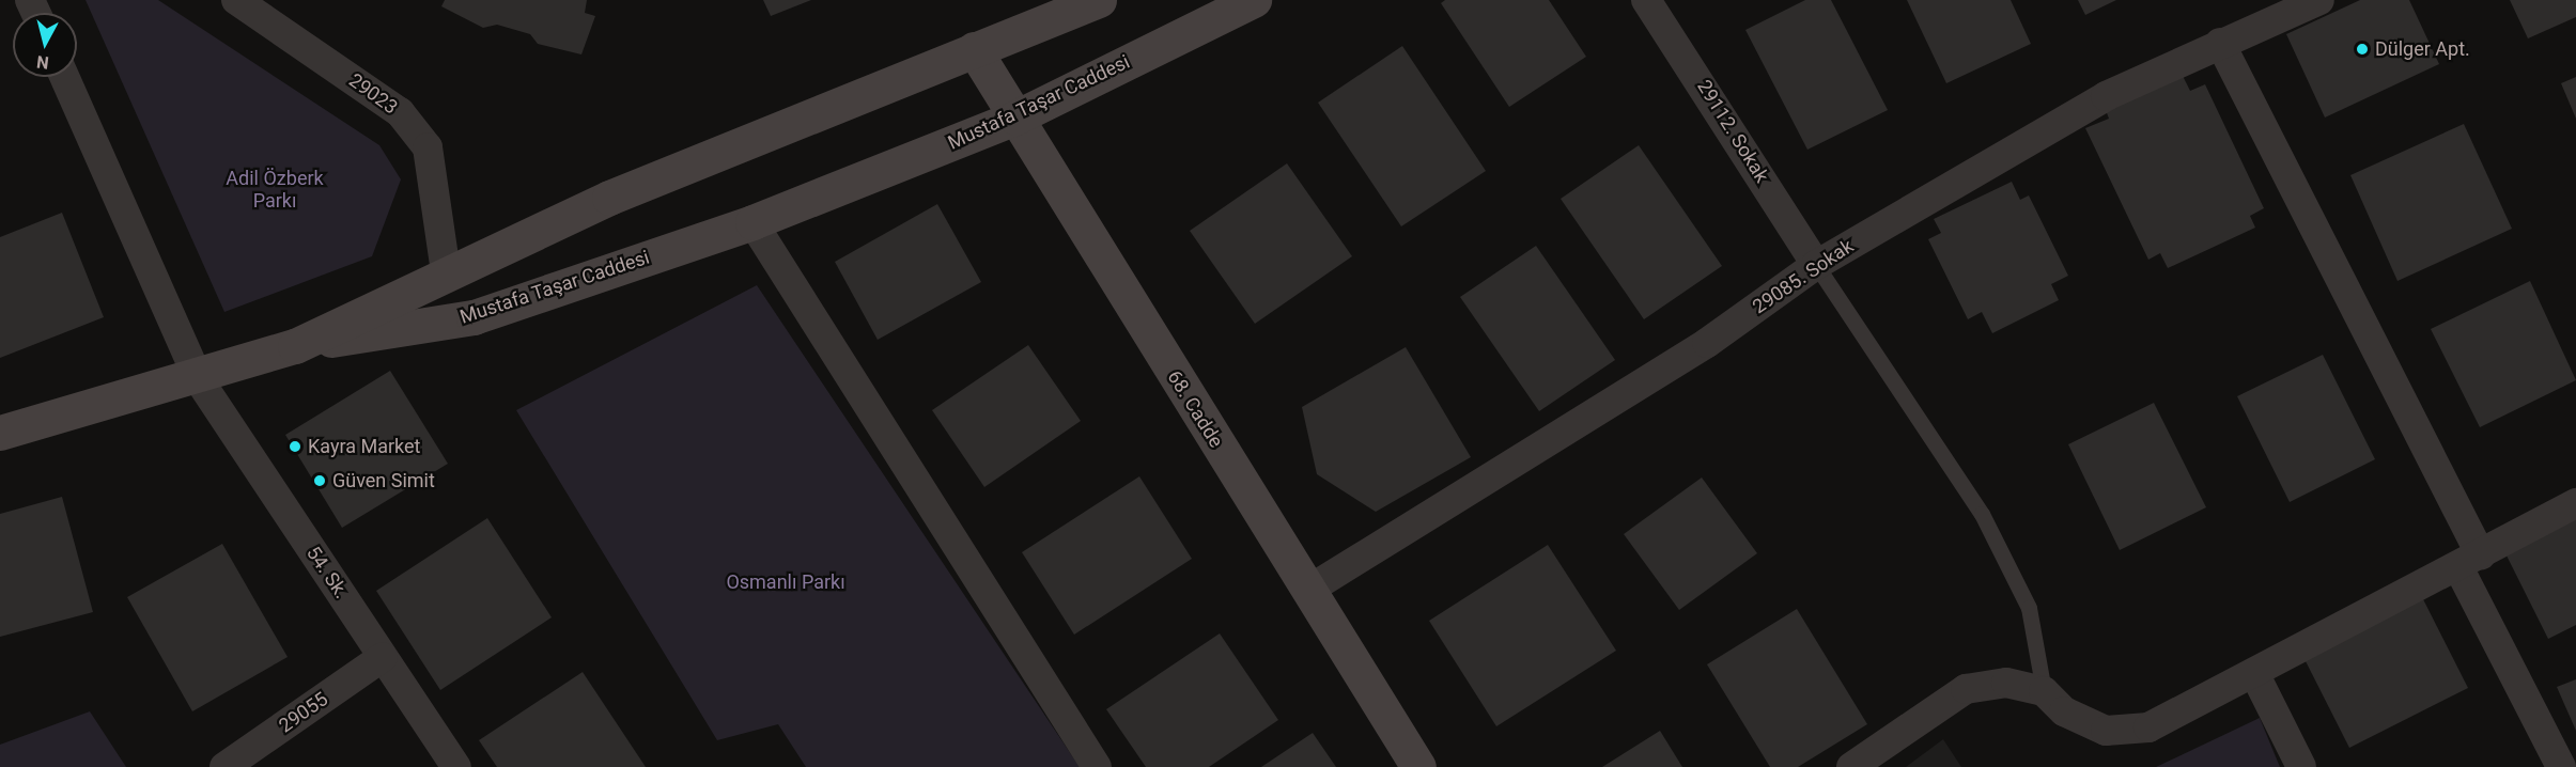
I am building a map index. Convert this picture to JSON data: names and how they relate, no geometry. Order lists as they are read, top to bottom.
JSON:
{
  "streets": {
    "street": [
      "29023",
      "Mustafa Taşar Caddesi",
      "29112. Sokak",
      "29085. Sokak",
      "68. Cadde",
      "54. Sk.",
      "29055"
    ]
  },
  "crossings": [
    ["Mustafa Taşar Caddesi", "68. Cadde"],
    ["29112. Sokak", "29085. Sokak"],
    ["29085. Sokak", "68. Cadde"],
    ["54. Sk.", "29055"]
  ],
  "parks": ["Adil Özberk Parkı", "Osmanlı Parkı"],
  "places": ["Dülger Apt.", "Kayra Market", "Güven Simit"],
  "north": "bottom"
}
